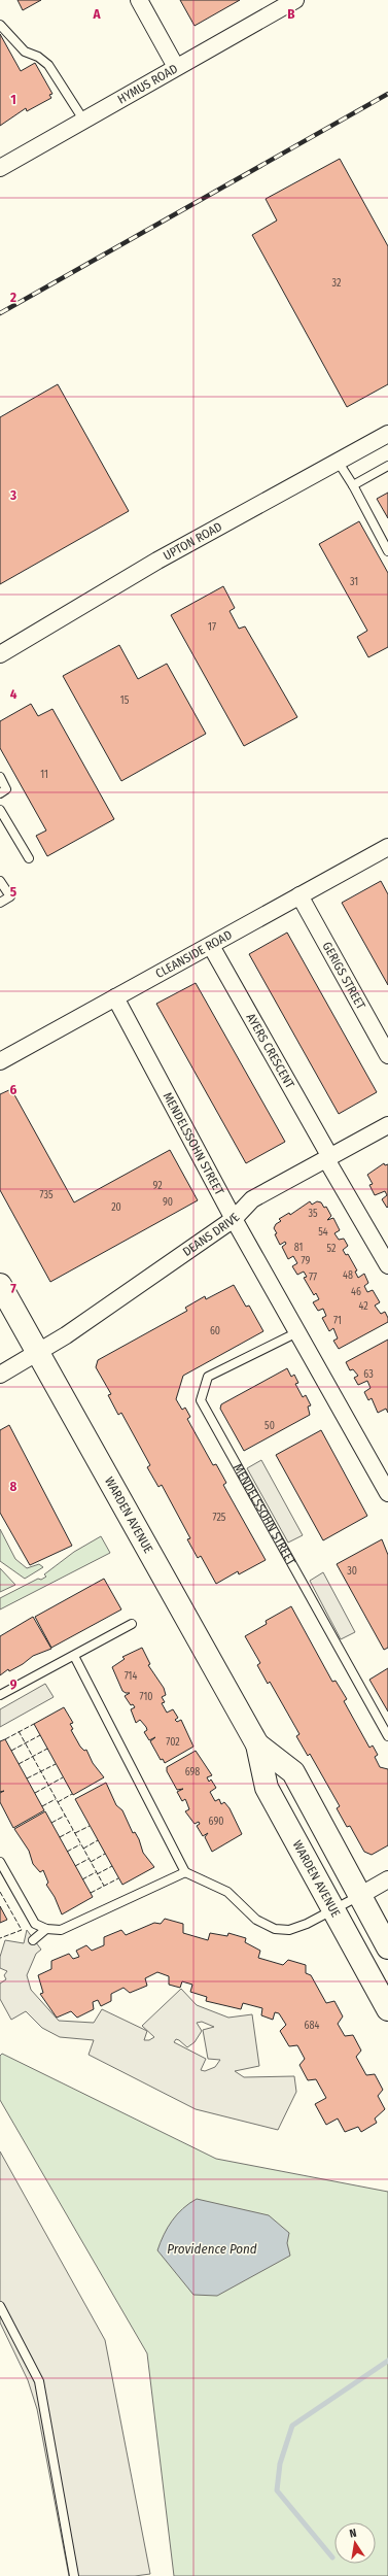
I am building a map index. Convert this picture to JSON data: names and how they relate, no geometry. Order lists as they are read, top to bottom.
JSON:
{
  "streets": {
    "main road": ["WARDEN AVENUE"],
    "street": [
      "HYMUS ROAD",
      "UPTON ROAD",
      "CLEANSIDE ROAD",
      "GERIGS STREET",
      "AYERS CRESCENT",
      "MENDELSSOHN STREET",
      "DEANS DRIVE"
    ]
  },
  "crossings": [
    ["CLEANSIDE ROAD", "GERIGS STREET"],
    ["CLEANSIDE ROAD", "AYERS CRESCENT"],
    ["CLEANSIDE ROAD", "MENDELSSOHN STREET"],
    ["AYERS CRESCENT", "DEANS DRIVE"],
    ["MENDELSSOHN STREET", "DEANS DRIVE"],
    ["DEANS DRIVE", "WARDEN AVENUE"]
  ],
  "water": ["Providence Pond"],
  "house_numbers": [
    "32",
    "31",
    "17",
    "15",
    "11",
    "92",
    "735",
    "90",
    "20",
    "35",
    "54",
    "81",
    "52",
    "79",
    "48",
    "77",
    "46",
    "42",
    "71",
    "60",
    "63",
    "50",
    "725",
    "30",
    "714",
    "710",
    "702",
    "698",
    "690",
    "684"
  ],
  "north": "top",
  "grid": {
    "columns": ["A", "B"],
    "rows": [
      "1",
      "2",
      "3",
      "4",
      "5",
      "6",
      "7",
      "8",
      "9"
    ]
  }
}
